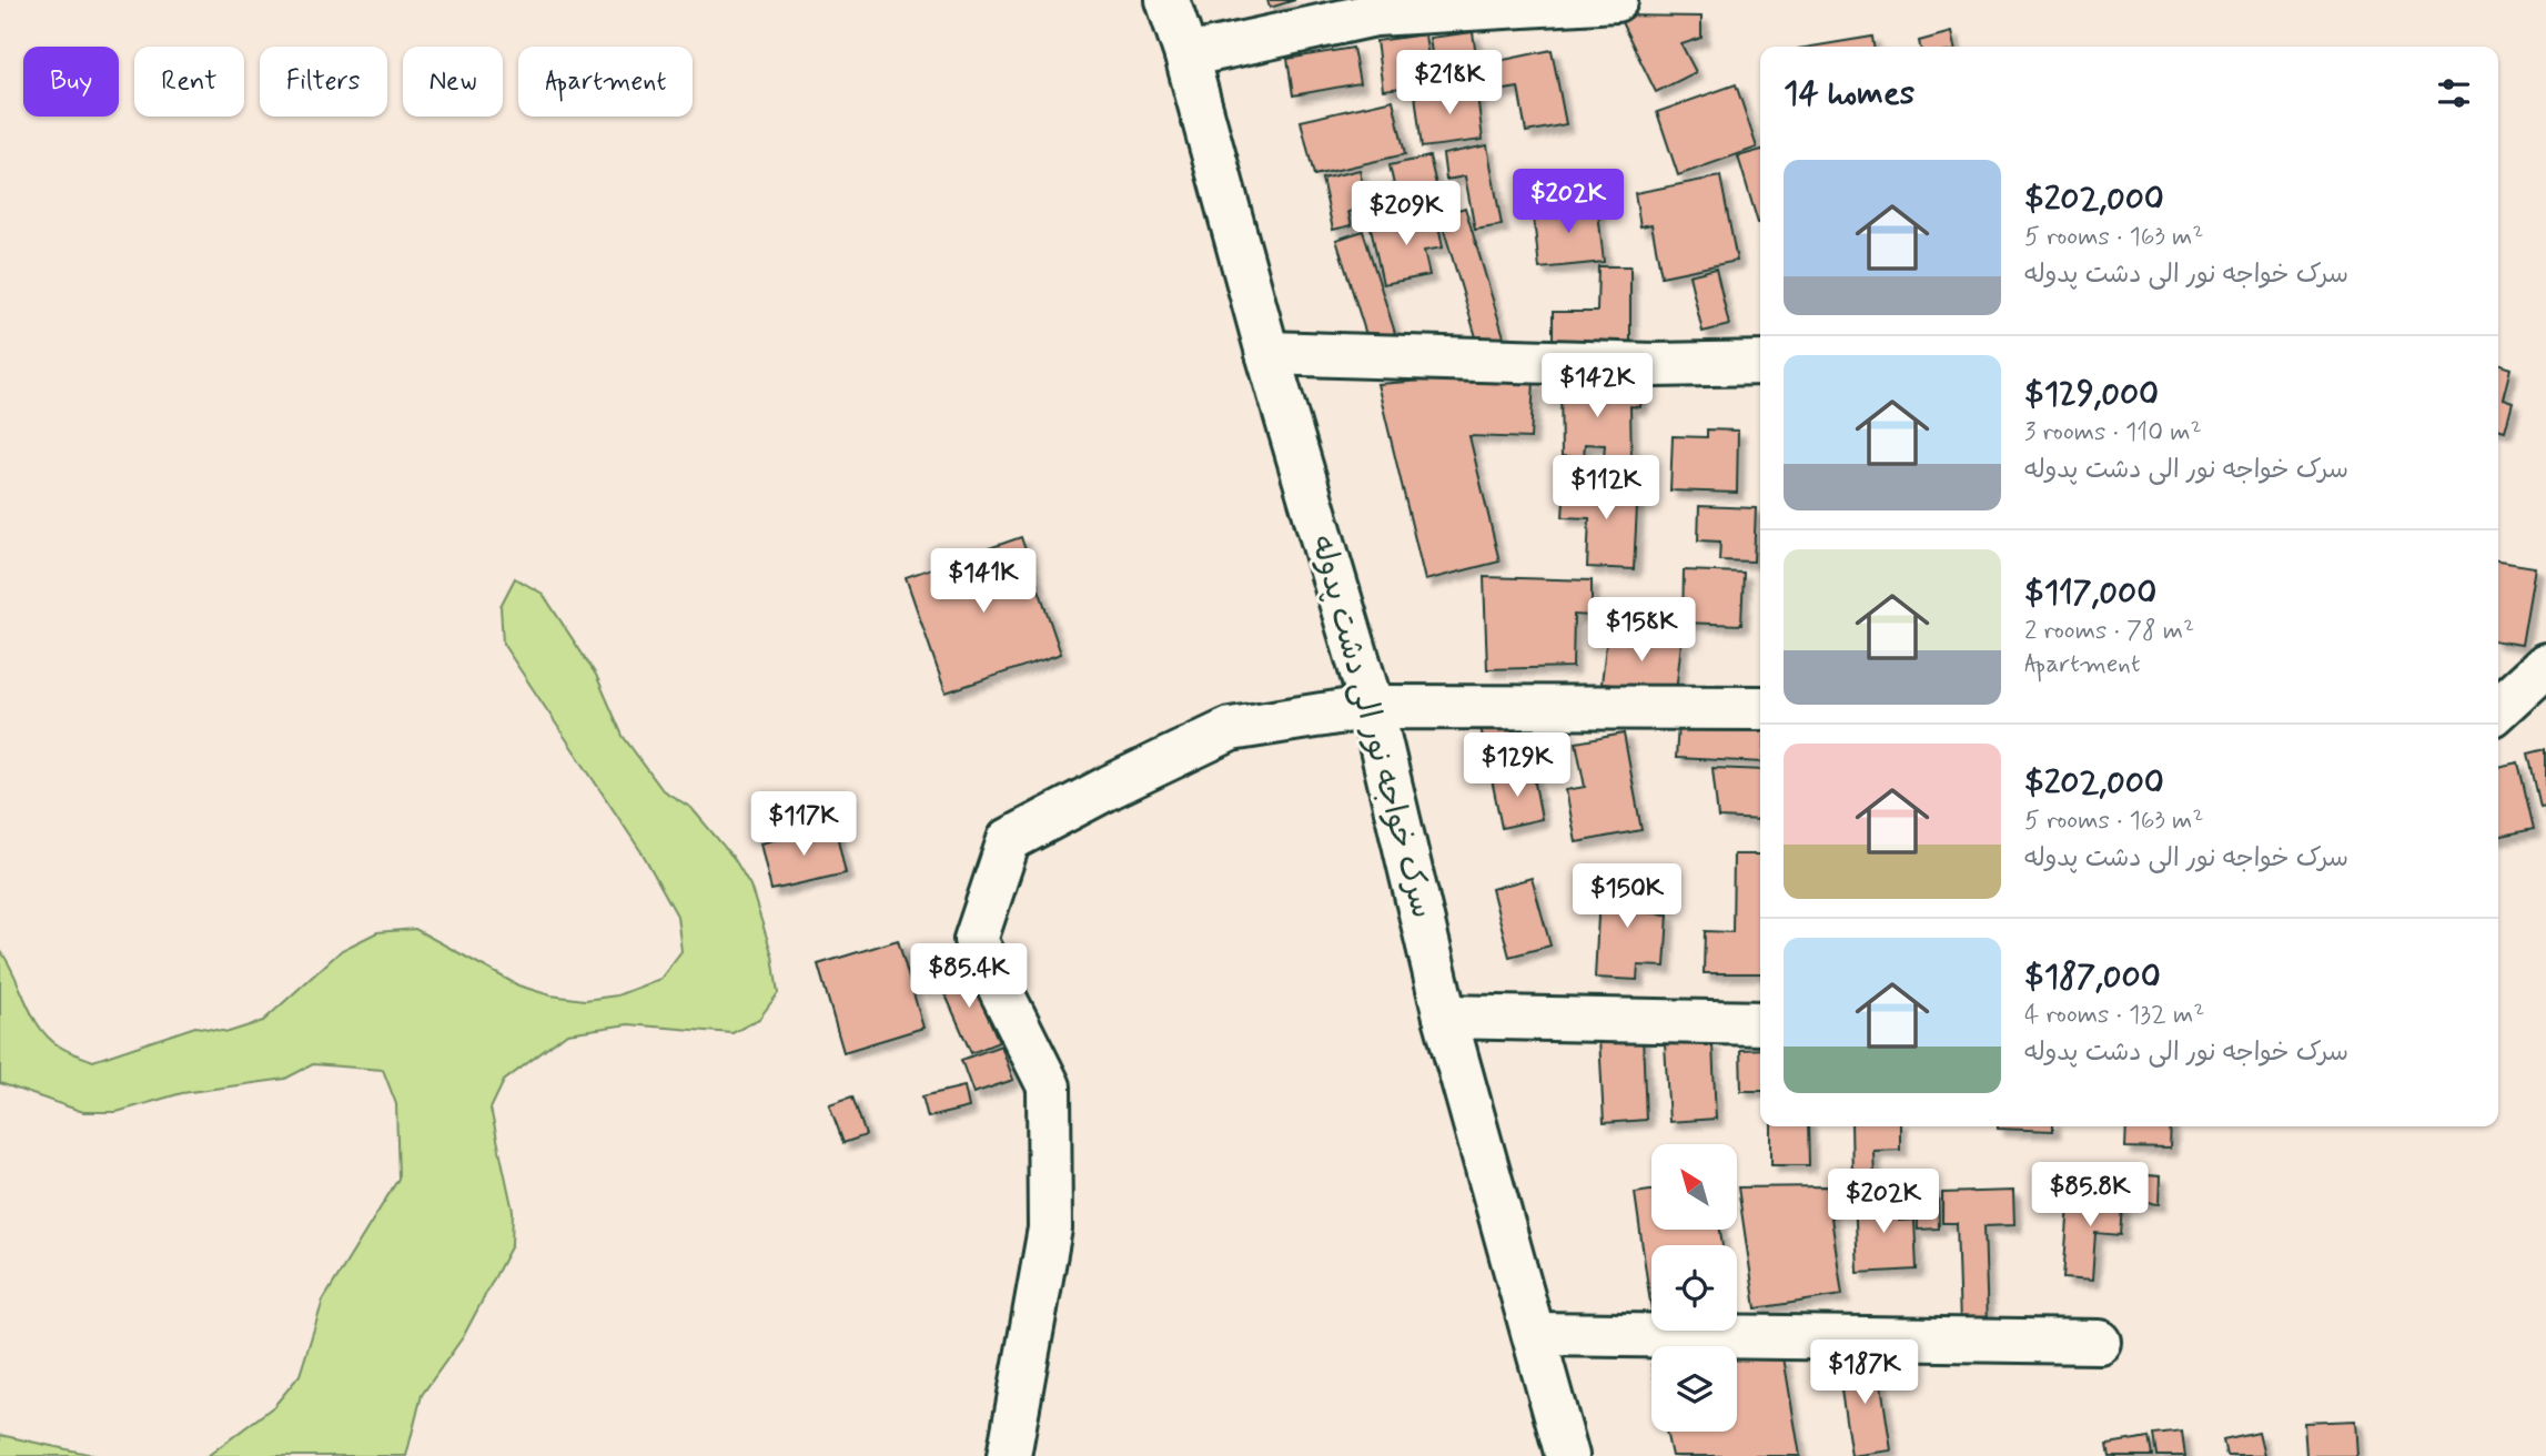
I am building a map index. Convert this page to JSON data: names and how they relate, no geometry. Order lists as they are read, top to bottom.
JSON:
{
  "streets": {
    "street": ["سرک خواجه نور الی دشت پدوله"]
  },
  "north": "top left",
  "page": {
    "chip": [
      "Buy",
      "Rent",
      "Filters",
      "New",
      "Apartment"
    ],
    "heading": "14 homes",
    "price": [
      "$218K",
      "$202K",
      "$209K",
      "$142K",
      "$112K",
      "$141K",
      "$158K",
      "$129K",
      "$117K",
      "$150K",
      "$85.4K",
      "$85.8K",
      "$202K",
      "$187K"
    ],
    "list": [
      {
        "name": "$202,000",
        "note": "5 rooms · 163 m² · سرک خواجه نور الی دشت پدوله"
      },
      {
        "name": "$129,000",
        "note": "3 rooms · 110 m² · سرک خواجه نور الی دشت پدوله"
      },
      {
        "name": "$117,000",
        "note": "2 rooms · 78 m² · Apartment"
      },
      {
        "name": "$202,000",
        "note": "5 rooms · 163 m² · سرک خواجه نور الی دشت پدوله"
      },
      {
        "name": "$187,000",
        "note": "4 rooms · 132 m² · سرک خواجه نور الی دشت پدوله"
      }
    ]
  }
}
